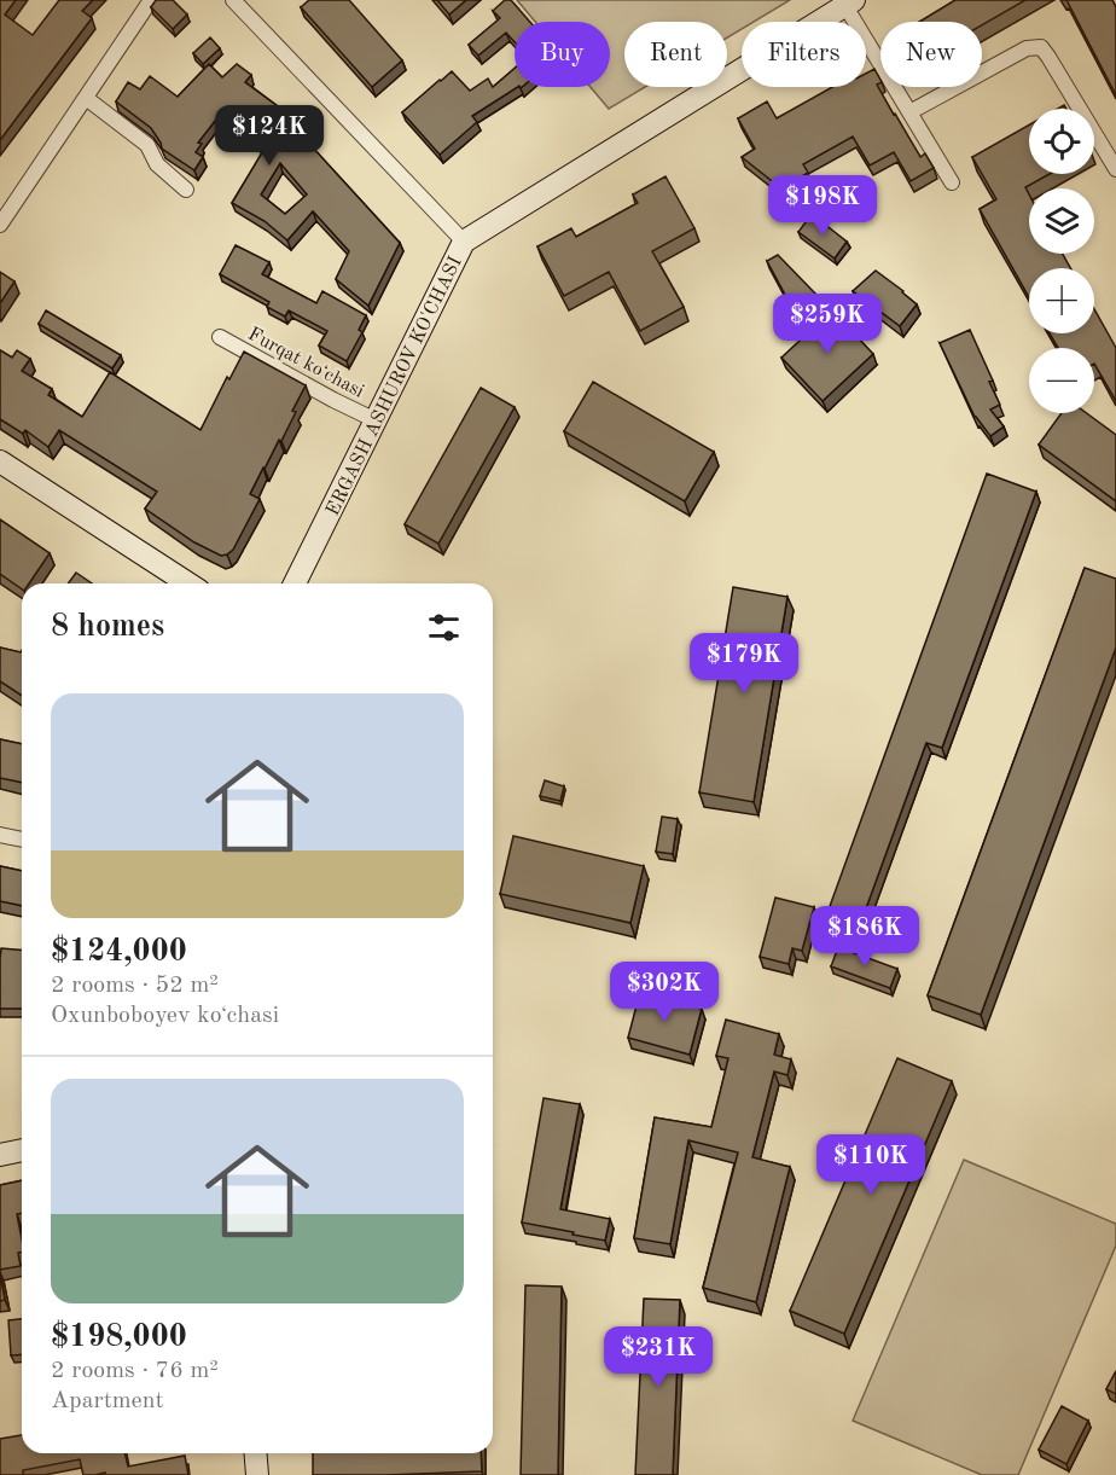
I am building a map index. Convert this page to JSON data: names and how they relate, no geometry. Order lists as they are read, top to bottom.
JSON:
{
  "streets": {
    "street": ["Furqat koʻchasi", "ERGASH ASHUROV KO'CHASI"]
  },
  "crossings": [
    ["Furqat koʻchasi", "ERGASH ASHUROV KO'CHASI"]
  ],
  "page": {
    "chip": [
      "Buy",
      "Rent",
      "Filters",
      "New"
    ],
    "price": [
      "$124K",
      "$198K",
      "$259K",
      "$179K",
      "$186K",
      "$302K",
      "$110K",
      "$231K"
    ],
    "map_buttons": ["+", "−"],
    "heading": "8 homes",
    "list": [
      {
        "name": "$124,000",
        "note": "2 rooms · 52 m² · Oxunboboyev koʻchasi"
      },
      {
        "name": "$198,000",
        "note": "2 rooms · 76 m² · Apartment"
      }
    ]
  }
}
